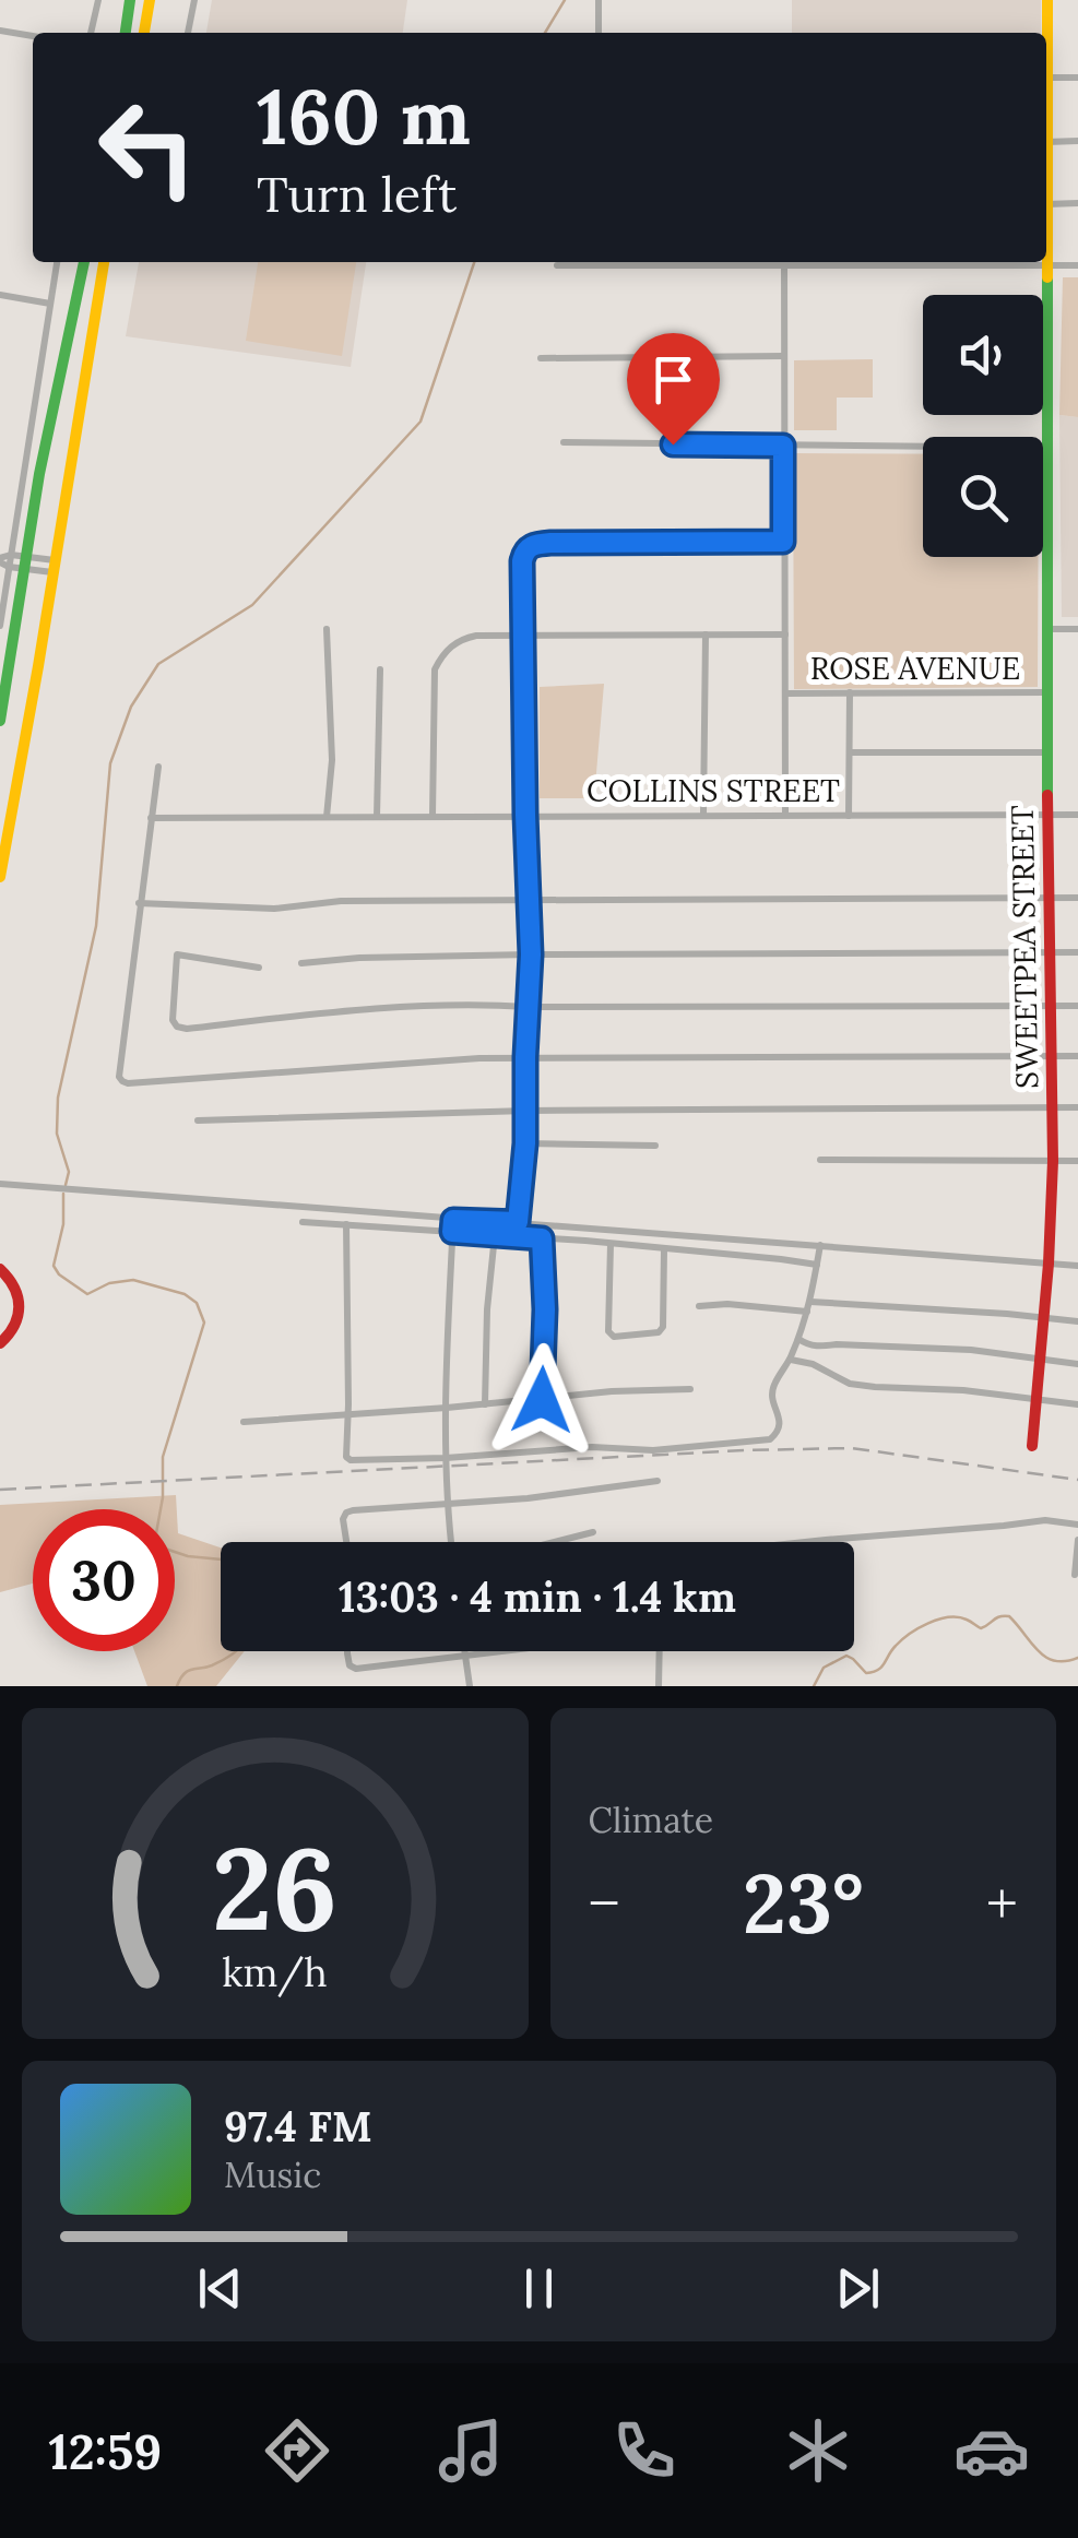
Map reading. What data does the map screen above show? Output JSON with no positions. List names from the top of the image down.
{
  "streets": {
    "street": ["ROSE AVENUE", "COLLINS STREET", "SWEETPEA STREET"]
  },
  "crossings": [
    ["ROSE AVENUE", "SWEETPEA STREET"],
    ["COLLINS STREET", "SWEETPEA STREET"]
  ],
  "page": {
    "turn": ["160 m", "Turn left"],
    "limit": "30",
    "trip": "13:03 · 4 min · 1.4 km",
    "tile": "Climate",
    "heat": ["−", "23°", "+"],
    "song": ["97.4 FM", "Music"],
    "tabs": "12:59",
    "gauge": ["26", "km/h"]
  }
}
